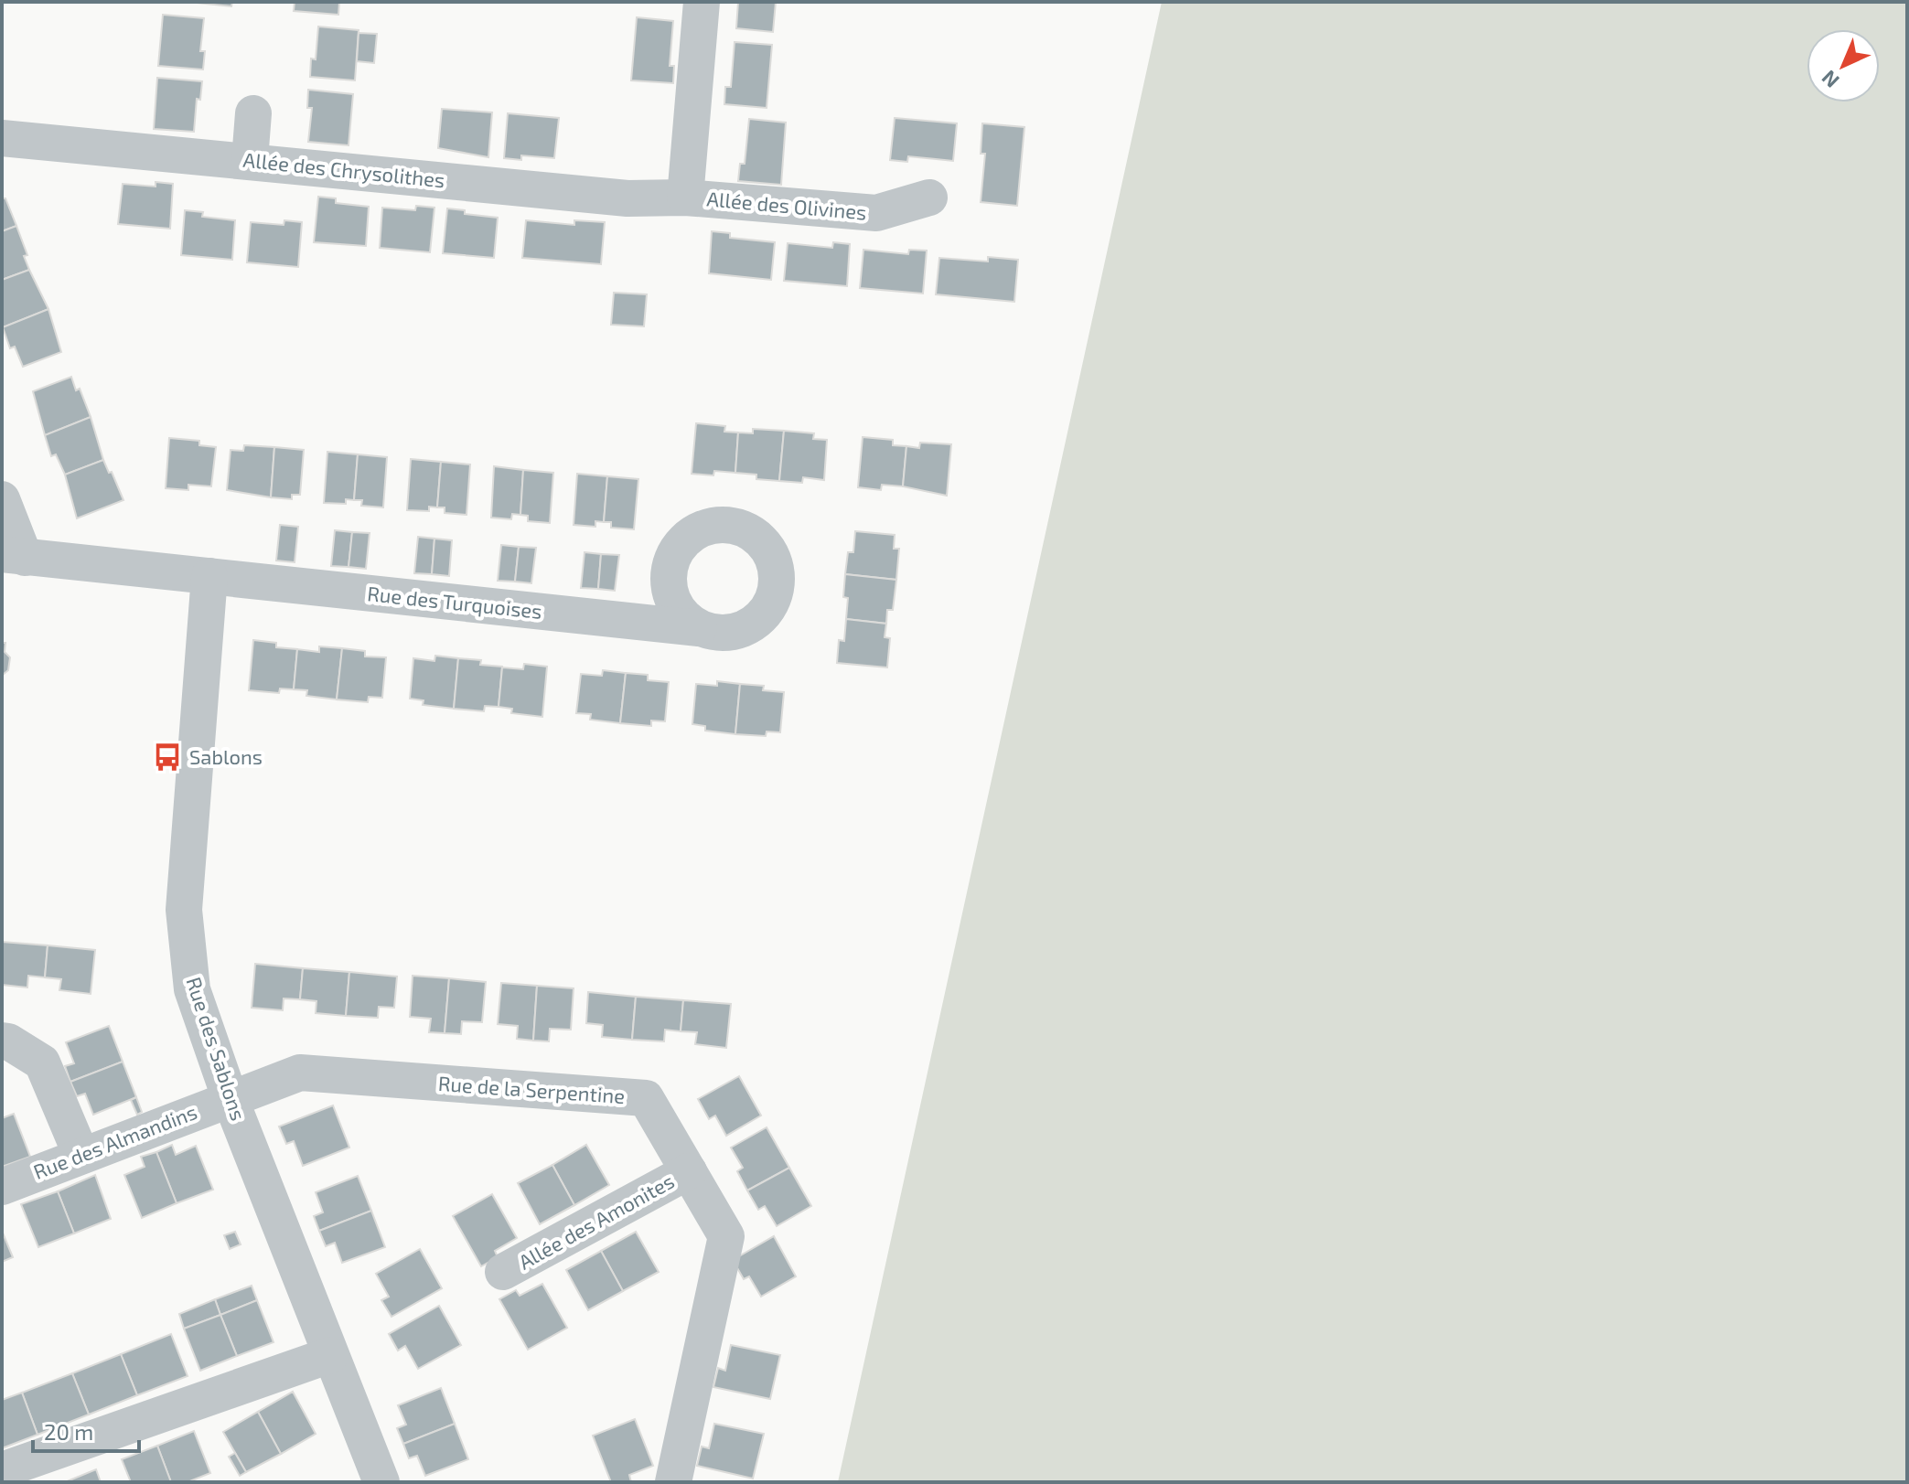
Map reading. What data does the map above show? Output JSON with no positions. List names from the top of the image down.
{
  "streets": {
    "street": [
      "Allée des Chrysolithes",
      "Allée des Olivines",
      "Rue des Turquoises",
      "Rue des Sablons",
      "Rue de la Serpentine",
      "Rue des Almandins",
      "Allée des Amonites"
    ]
  },
  "crossings": [
    ["Allée des Chrysolithes", "Allée des Olivines"],
    ["Rue des Turquoises", "Rue des Sablons"],
    ["Rue des Sablons", "Rue de la Serpentine"],
    ["Rue des Sablons", "Rue des Almandins"],
    ["Rue de la Serpentine", "Rue des Almandins"],
    ["Rue de la Serpentine", "Allée des Amonites"]
  ],
  "places": {
    "bus stop": ["Sablons"]
  },
  "scale_bar": "20 m",
  "north": "bottom left"
}
